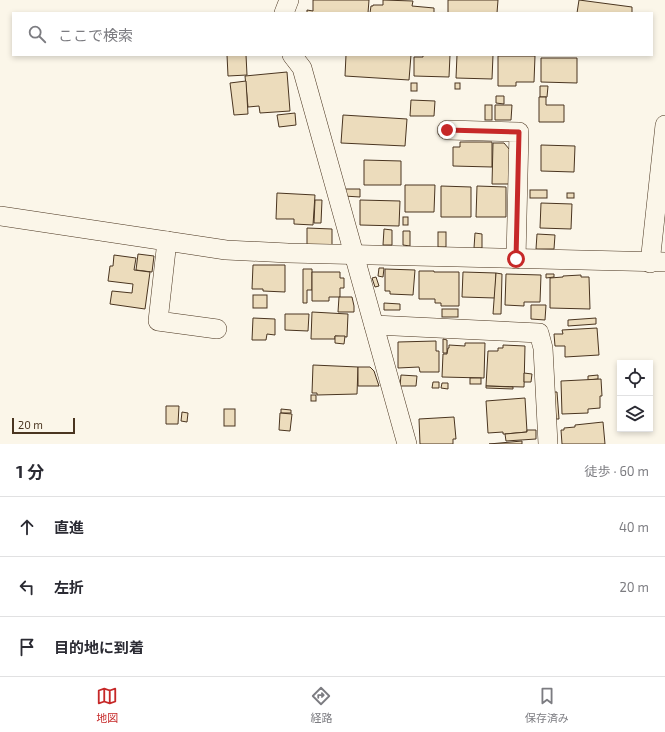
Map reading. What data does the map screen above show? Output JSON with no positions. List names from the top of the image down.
{
  "scale_bar": "20 m",
  "page": {
    "search": "ここで検索",
    "scale": "20 m",
    "heading": ["1 分", "徒歩 · 60 m"],
    "list": [
      ["直進", "40 m"],
      ["左折", "20 m"],
      "目的地に到着"
    ],
    "nav": ["地図", "経路", "保存済み"]
  }
}
